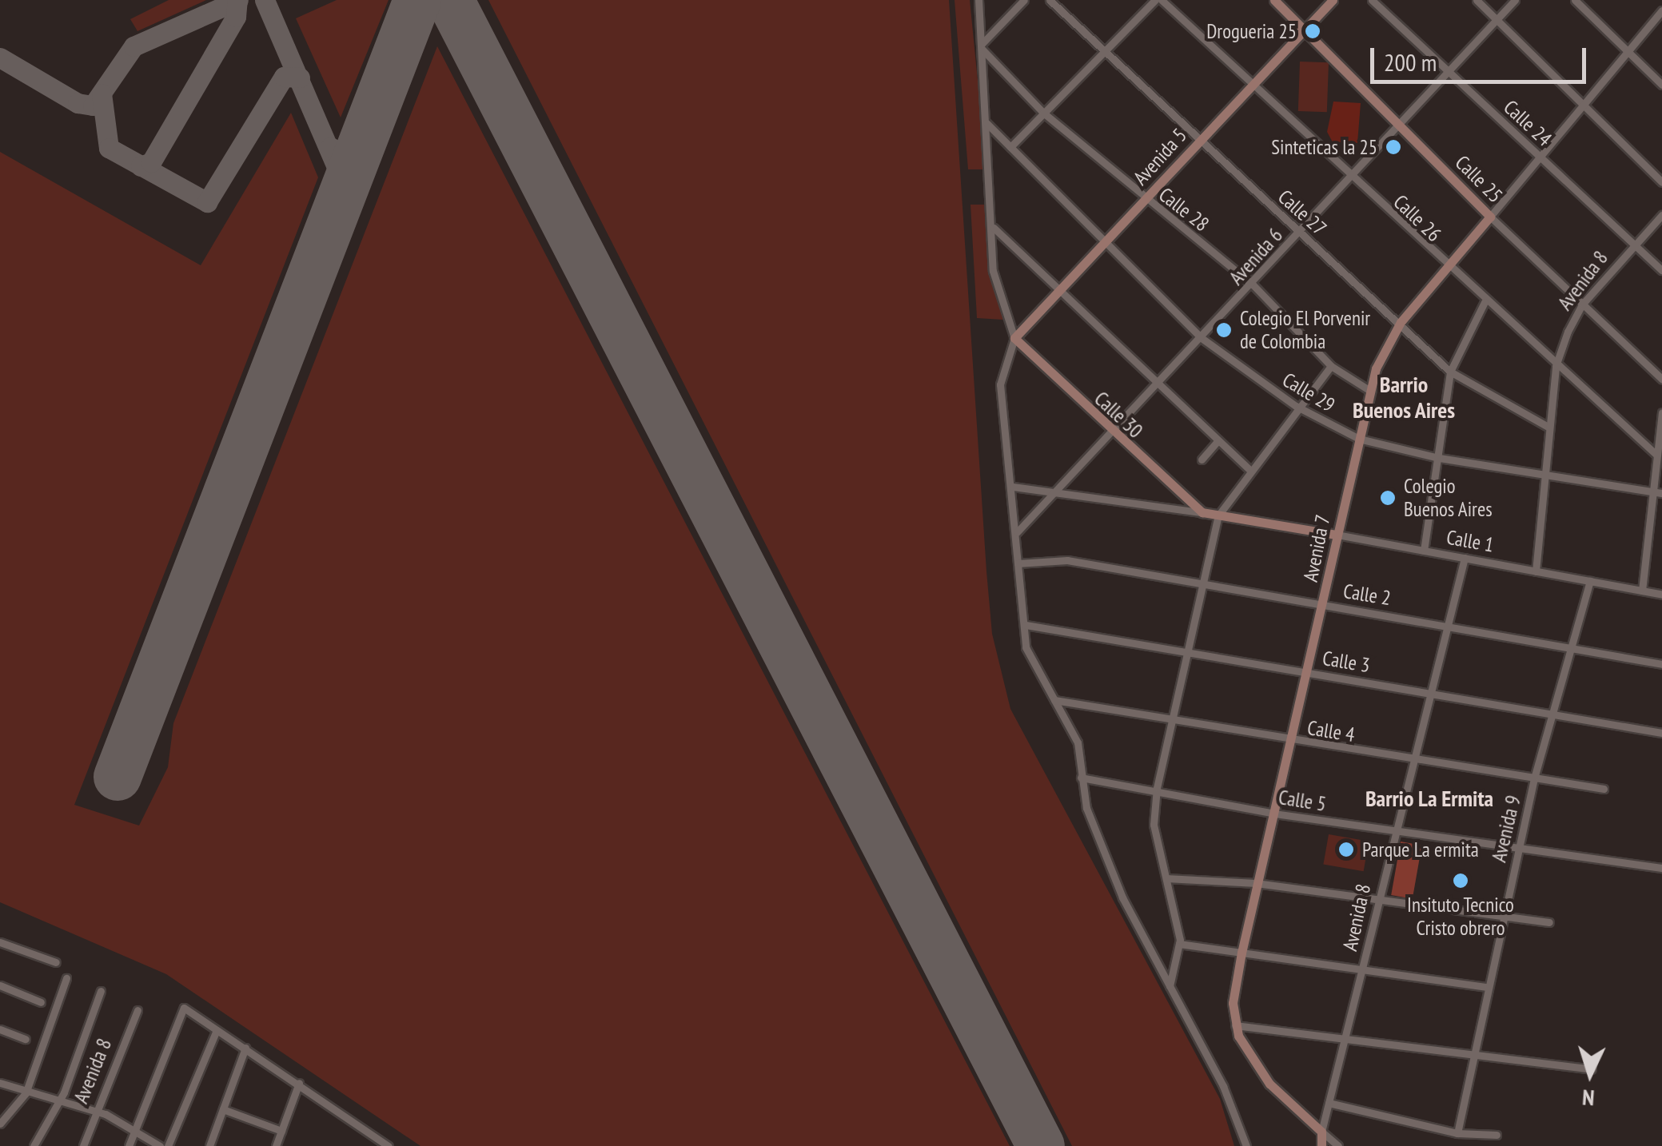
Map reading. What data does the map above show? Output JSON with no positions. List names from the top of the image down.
{
  "streets": {
    "street": [
      "Calle 24",
      "Avenida 5",
      "Calle 25",
      "Calle 28",
      "Calle 27",
      "Calle 26",
      "Avenida 6",
      "Avenida 8",
      "Calle 29",
      "Calle 30",
      "Calle 1",
      "Avenida 7",
      "Calle 2",
      "Calle 3",
      "Calle 4",
      "Calle 5",
      "Avenida 9"
    ]
  },
  "crossings": [
    ["Calle 24", "Avenida 6"],
    ["Calle 24", "Avenida 8"],
    ["Calle 24", "Avenida 7"],
    ["Avenida 5", "Calle 25"],
    ["Avenida 5", "Calle 28"],
    ["Avenida 5", "Calle 27"],
    ["Avenida 5", "Calle 26"],
    ["Avenida 5", "Calle 29"],
    ["Avenida 5", "Calle 30"],
    ["Calle 25", "Avenida 6"],
    ["Calle 25", "Avenida 8"],
    ["Calle 25", "Avenida 7"],
    ["Calle 28", "Avenida 6"],
    ["Calle 28", "Avenida 7"],
    ["Calle 27", "Avenida 6"],
    ["Calle 27", "Avenida 8"],
    ["Calle 27", "Avenida 7"],
    ["Calle 26", "Avenida 6"],
    ["Calle 26", "Avenida 8"],
    ["Calle 26", "Avenida 7"],
    ["Avenida 6", "Calle 29"],
    ["Avenida 6", "Calle 30"],
    ["Avenida 6", "Calle 1"],
    ["Avenida 8", "Calle 29"],
    ["Avenida 8", "Calle 1"],
    ["Avenida 8", "Avenida 7"],
    ["Avenida 8", "Calle 2"],
    ["Avenida 8", "Calle 3"],
    ["Avenida 8", "Calle 4"],
    ["Avenida 8", "Calle 5"],
    ["Calle 29", "Avenida 7"],
    ["Calle 30", "Calle 1"],
    ["Calle 1", "Avenida 7"],
    ["Calle 1", "Avenida 9"],
    ["Avenida 7", "Calle 2"],
    ["Avenida 7", "Calle 3"],
    ["Avenida 7", "Calle 4"],
    ["Avenida 7", "Calle 5"],
    ["Calle 2", "Avenida 9"],
    ["Calle 3", "Avenida 9"],
    ["Calle 4", "Avenida 9"],
    ["Calle 5", "Avenida 9"]
  ],
  "districts": ["Barrio Buenos Aires", "Barrio La Ermita"],
  "places": [
    "Drogueria 25",
    "Sinteticas la 25",
    "Colegio El Porvenir de Colombia",
    "Colegio Buenos Aires",
    "Parque La ermita",
    "Insituto Tecnico Cristo obrero"
  ],
  "scale_bar": "200 m",
  "north": "bottom"
}
